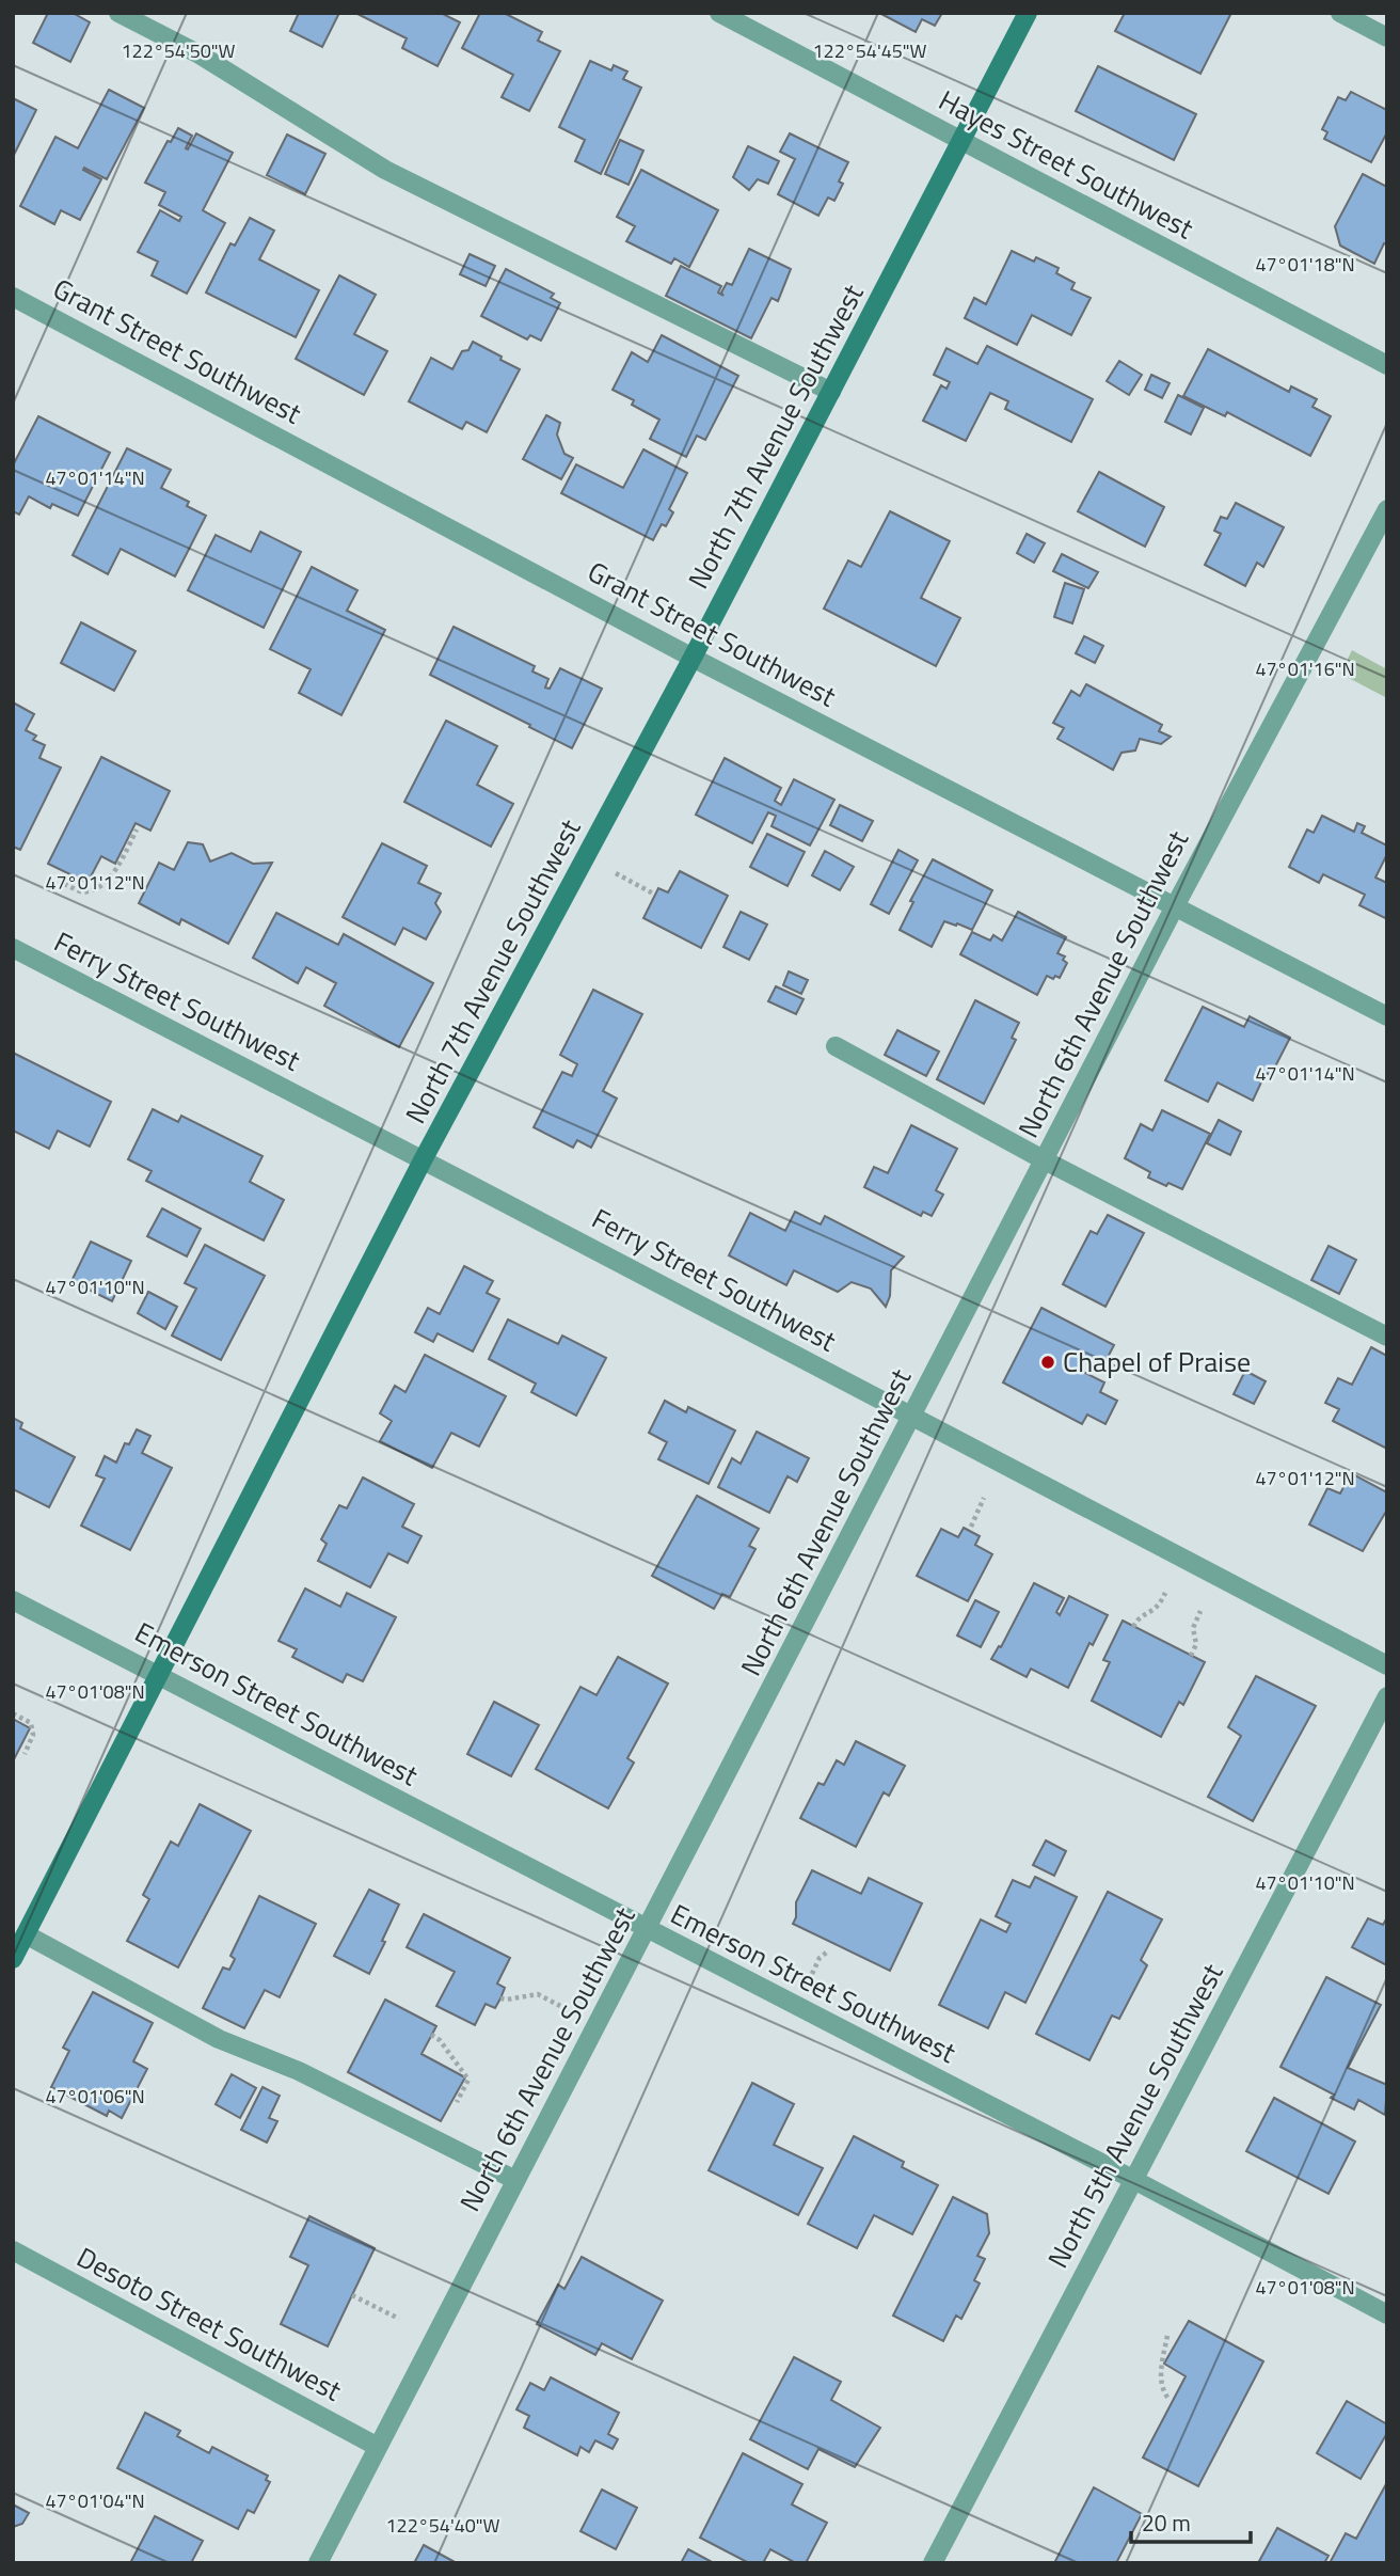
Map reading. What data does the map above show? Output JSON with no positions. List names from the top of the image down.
{
  "streets": {
    "street": [
      "Hayes Street Southwest",
      "Grant Street Southwest",
      "North 7th Avenue Southwest",
      "North 6th Avenue Southwest",
      "Ferry Street Southwest",
      "Emerson Street Southwest",
      "North 5th Avenue Southwest",
      "Desoto Street Southwest"
    ]
  },
  "crossings": [
    ["Hayes Street Southwest", "North 7th Avenue Southwest"],
    ["Grant Street Southwest", "North 7th Avenue Southwest"],
    ["Grant Street Southwest", "North 6th Avenue Southwest"],
    ["North 7th Avenue Southwest", "Ferry Street Southwest"],
    ["North 7th Avenue Southwest", "Emerson Street Southwest"],
    ["North 6th Avenue Southwest", "Ferry Street Southwest"],
    ["North 6th Avenue Southwest", "Emerson Street Southwest"],
    ["North 6th Avenue Southwest", "Desoto Street Southwest"],
    ["Emerson Street Southwest", "North 5th Avenue Southwest"]
  ],
  "places": ["Chapel of Praise"],
  "scale_bar": "20 m",
  "coordinates": [
    "122°54'50\"W",
    "122°54'45\"W",
    "47°01'18\"N",
    "47°01'14\"N",
    "47°01'16\"N",
    "47°01'12\"N",
    "47°01'10\"N",
    "47°01'08\"N",
    "47°01'06\"N",
    "47°01'04\"N",
    "122°54'40\"W"
  ]
}
